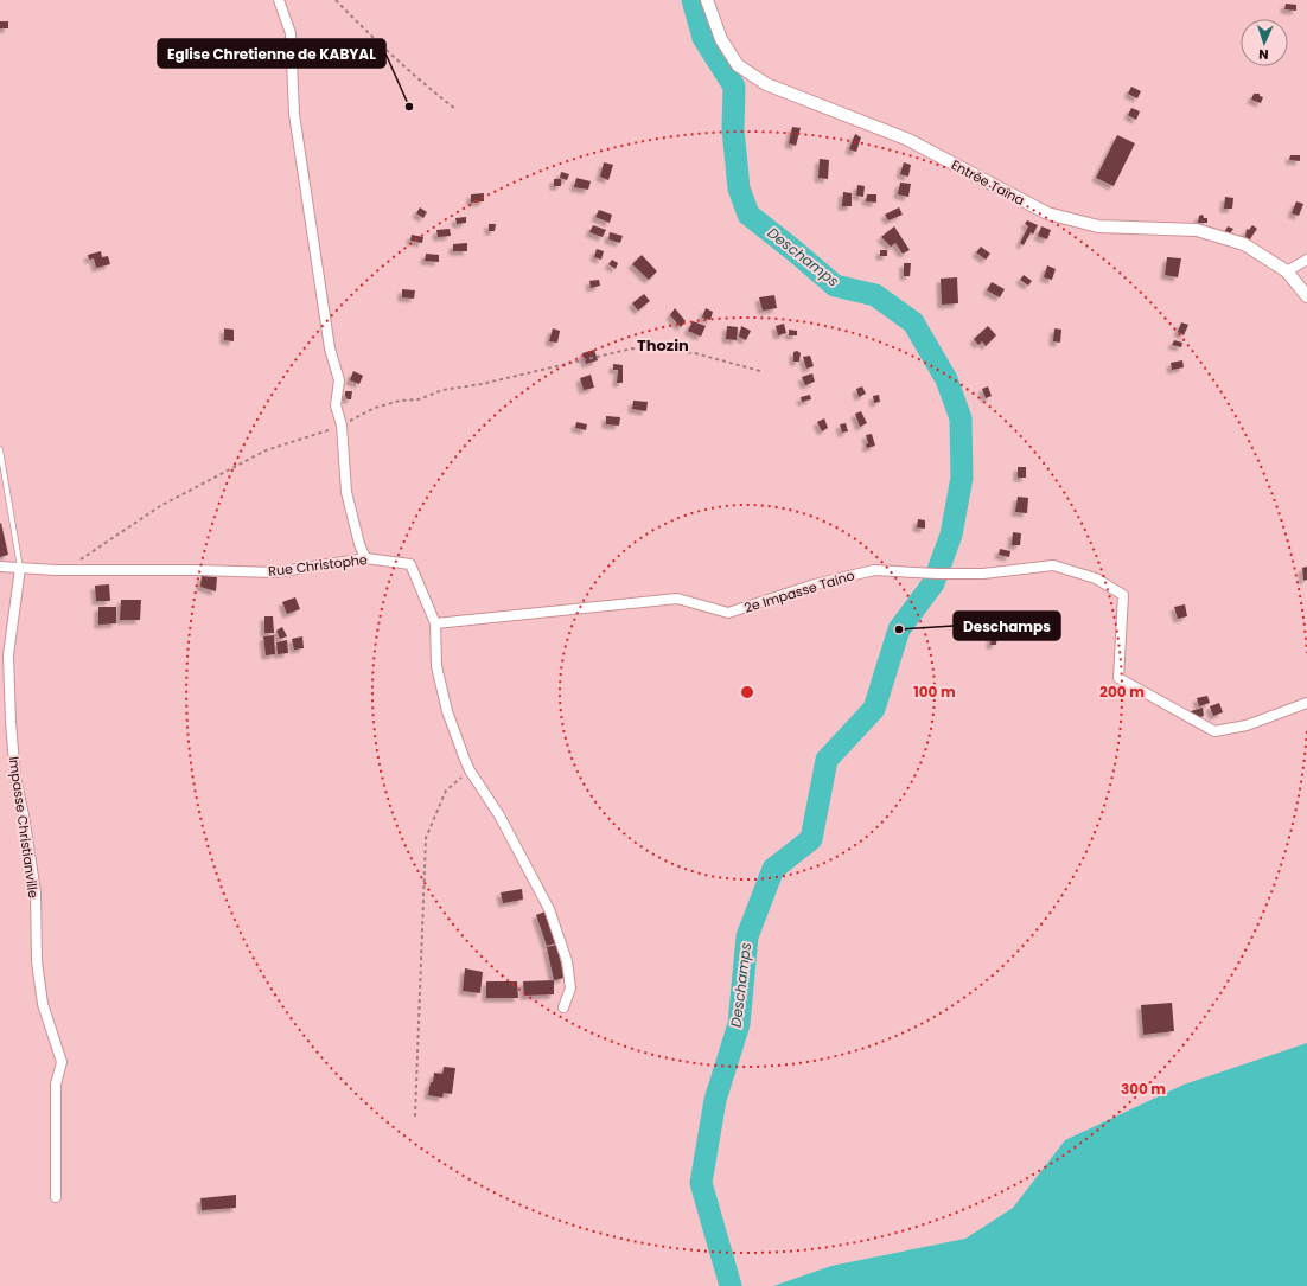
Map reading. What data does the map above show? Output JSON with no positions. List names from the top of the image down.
{
  "streets": {
    "street": [
      "Entrée Taïna",
      "Rue Christophe",
      "2e Impasse Taino",
      "Impasse Christianville"
    ]
  },
  "crossings": [
    ["Rue Christophe", "2e Impasse Taino"],
    ["Rue Christophe", "Impasse Christianville"]
  ],
  "districts": ["Thozin"],
  "water": ["Deschamps"],
  "places": ["Eglise Chretienne de KABYAL", "Deschamps"],
  "north": "bottom",
  "rings": ["100 m", "200 m", "300 m"]
}
